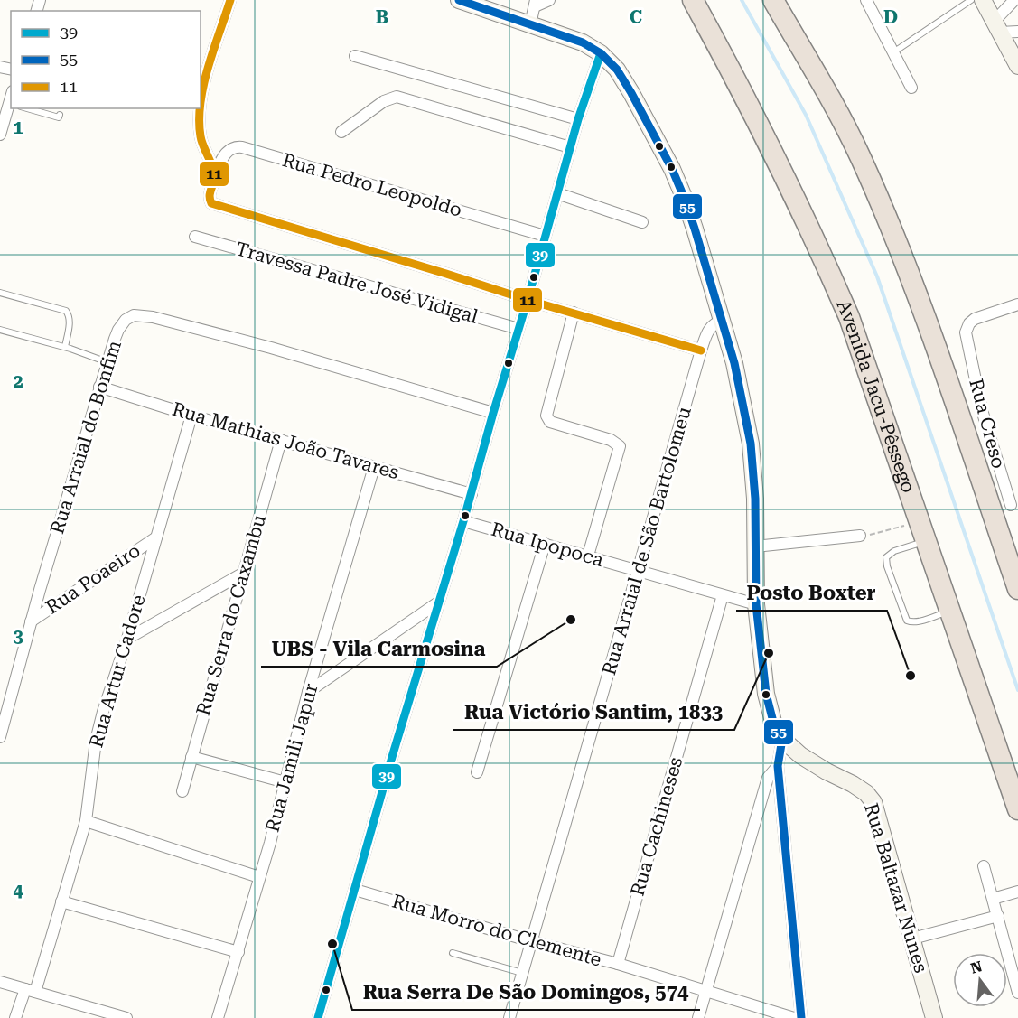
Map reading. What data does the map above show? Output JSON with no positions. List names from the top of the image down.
{
  "streets": {
    "highway": ["Avenida Jacu-Pêssego"],
    "street": [
      "Rua Pedro Leopoldo",
      "Travessa Padre José Vidigal",
      "Rua Creso",
      "Rua Arraial do Bonfim",
      "Rua Mathias João Tavares",
      "Rua Arraial de São Bartolomeu",
      "Rua Ipopoca",
      "Rua Poaeiro",
      "Rua Serra do Caxambu",
      "Rua Artur Cadore",
      "Rua Jamili Japur",
      "Rua Cachineses",
      "Rua Baltazar Nunes",
      "Rua Morro do Clemente"
    ]
  },
  "crossings": [
    ["Rua Arraial do Bonfim", "Rua Mathias João Tavares"],
    ["Rua Arraial do Bonfim", "Rua Poaeiro"],
    ["Rua Mathias João Tavares", "Rua Serra do Caxambu"],
    ["Rua Mathias João Tavares", "Rua Artur Cadore"],
    ["Rua Mathias João Tavares", "Rua Jamili Japur"],
    ["Rua Arraial de São Bartolomeu", "Rua Ipopoca"],
    ["Rua Arraial de São Bartolomeu", "Rua Morro do Clemente"],
    ["Rua Ipopoca", "Rua Cachineses"],
    ["Rua Poaeiro", "Rua Artur Cadore"],
    ["Rua Cachineses", "Rua Morro do Clemente"]
  ],
  "places": [
    "UBS - Vila Carmosina",
    "Rua Victório Santim, 1833",
    "Posto Boxter",
    "Rua Serra De São Domingos, 574"
  ],
  "lines": ["transit line 55", "transit line 11", "transit line 39"],
  "legend": ["39", "55", "11"],
  "north": "top",
  "grid": {
    "columns": ["B", "C", "D"],
    "rows": [
      "1",
      "2",
      "3",
      "4"
    ]
  }
}
